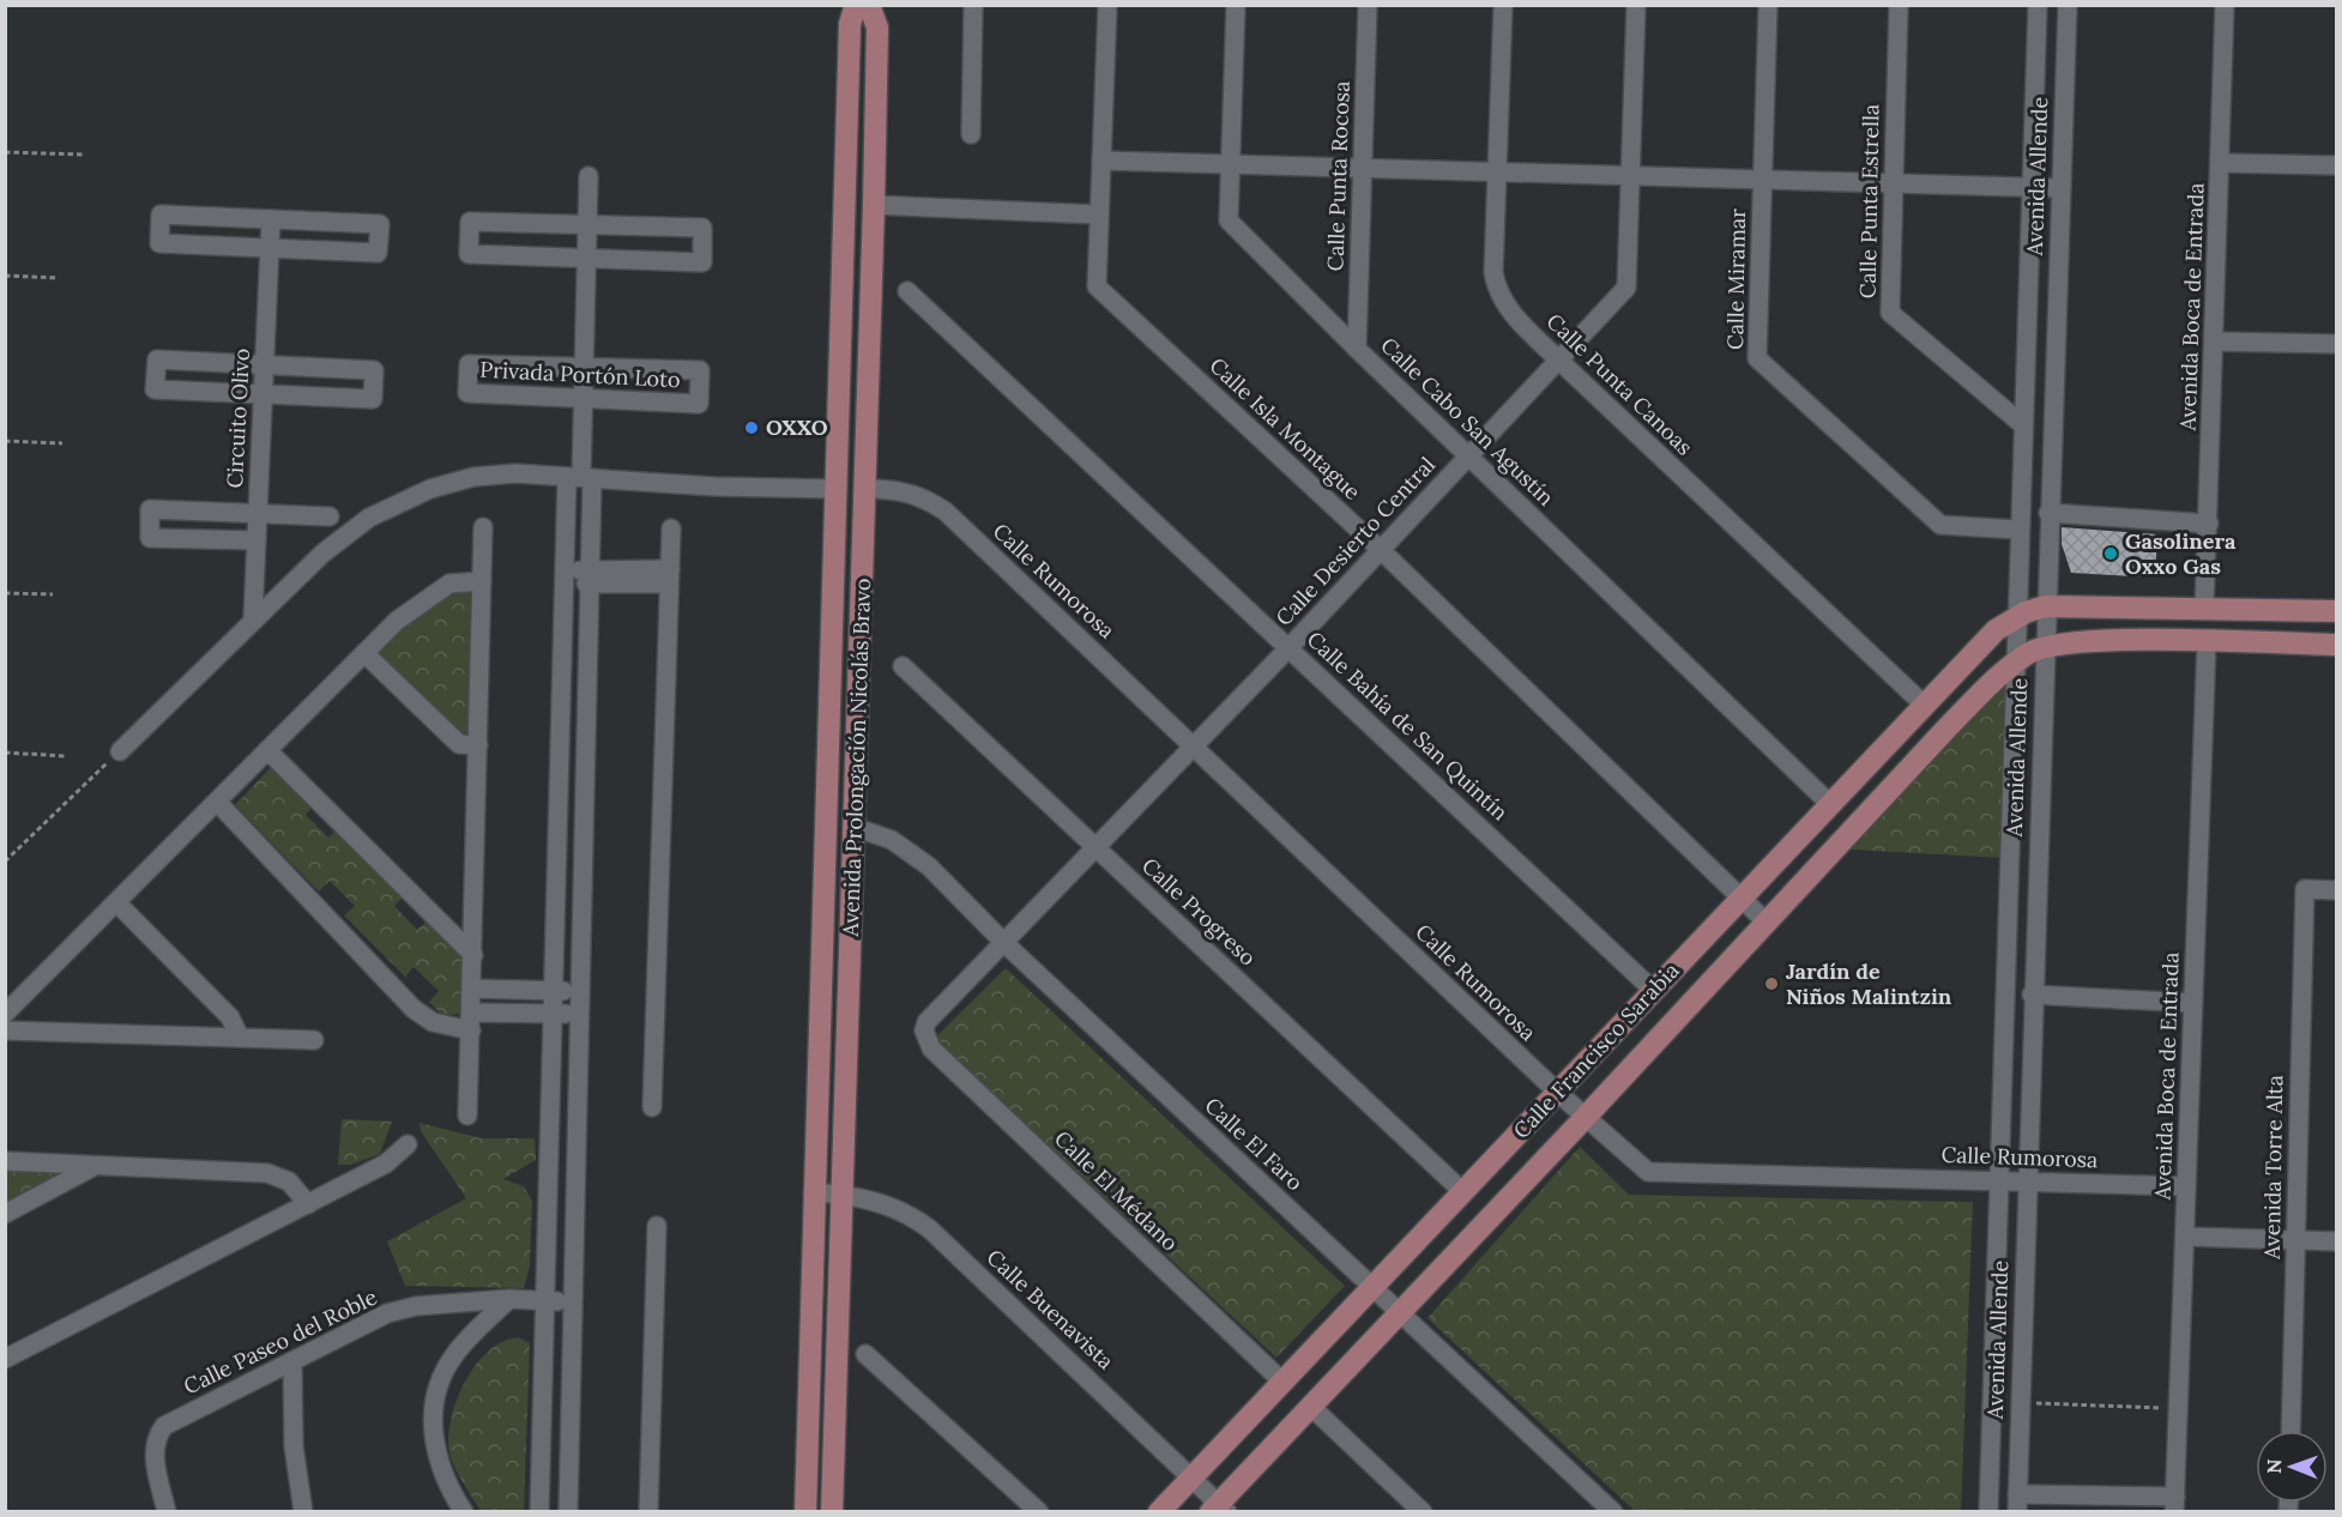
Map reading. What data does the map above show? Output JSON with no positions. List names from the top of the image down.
{
  "streets": {
    "main road": ["Avenida Prolongación Nicolás Bravo", "Calle Francisco Sarabia"],
    "street": [
      "Calle Punta Rocosa",
      "Avenida Allende",
      "Calle Punta Estrella",
      "Calle Miramar",
      "Avenida Boca de Entrada",
      "Privada Portón Loto",
      "Calle Punta Canoas",
      "Circuito Olivo",
      "Calle Cabo San Agustín",
      "Calle Isla Montague",
      "Calle Desierto Central",
      "Calle Rumorosa",
      "Calle Bahía de San Quintín",
      "Calle Progreso",
      "Calle El Faro",
      "Avenida Torre Alta",
      "Calle El Médano",
      "Calle Buenavista",
      "Calle Paseo del Roble"
    ]
  },
  "crossings": [
    ["Calle Punta Rocosa", "Calle Cabo San Agustín"],
    ["Avenida Allende", "Calle Punta Estrella"],
    ["Avenida Allende", "Calle Miramar"],
    ["Avenida Allende", "Calle Rumorosa"],
    ["Avenida Allende", "Calle Francisco Sarabia"],
    ["Avenida Boca de Entrada", "Calle Rumorosa"],
    ["Calle Punta Canoas", "Calle Desierto Central"],
    ["Calle Punta Canoas", "Calle Francisco Sarabia"],
    ["Calle Cabo San Agustín", "Calle Desierto Central"],
    ["Calle Cabo San Agustín", "Calle Francisco Sarabia"],
    ["Calle Isla Montague", "Calle Desierto Central"],
    ["Calle Isla Montague", "Calle Francisco Sarabia"],
    ["Calle Desierto Central", "Calle Rumorosa"],
    ["Calle Desierto Central", "Calle Bahía de San Quintín"],
    ["Calle Desierto Central", "Calle Progreso"],
    ["Calle Desierto Central", "Calle El Faro"],
    ["Calle Desierto Central", "Calle El Médano"],
    ["Calle Rumorosa", "Avenida Prolongación Nicolás Bravo"],
    ["Calle Rumorosa", "Calle Francisco Sarabia"],
    ["Calle Bahía de San Quintín", "Calle Francisco Sarabia"],
    ["Avenida Prolongación Nicolás Bravo", "Calle El Faro"],
    ["Avenida Prolongación Nicolás Bravo", "Calle Buenavista"],
    ["Calle Progreso", "Calle Francisco Sarabia"],
    ["Calle Francisco Sarabia", "Calle El Faro"],
    ["Calle Francisco Sarabia", "Calle El Médano"],
    ["Calle Francisco Sarabia", "Calle Buenavista"]
  ],
  "places": ["OXXO", "Gasolinera Oxxo Gas", "Jardín de Niños Malintzin"],
  "north": "left"
}
